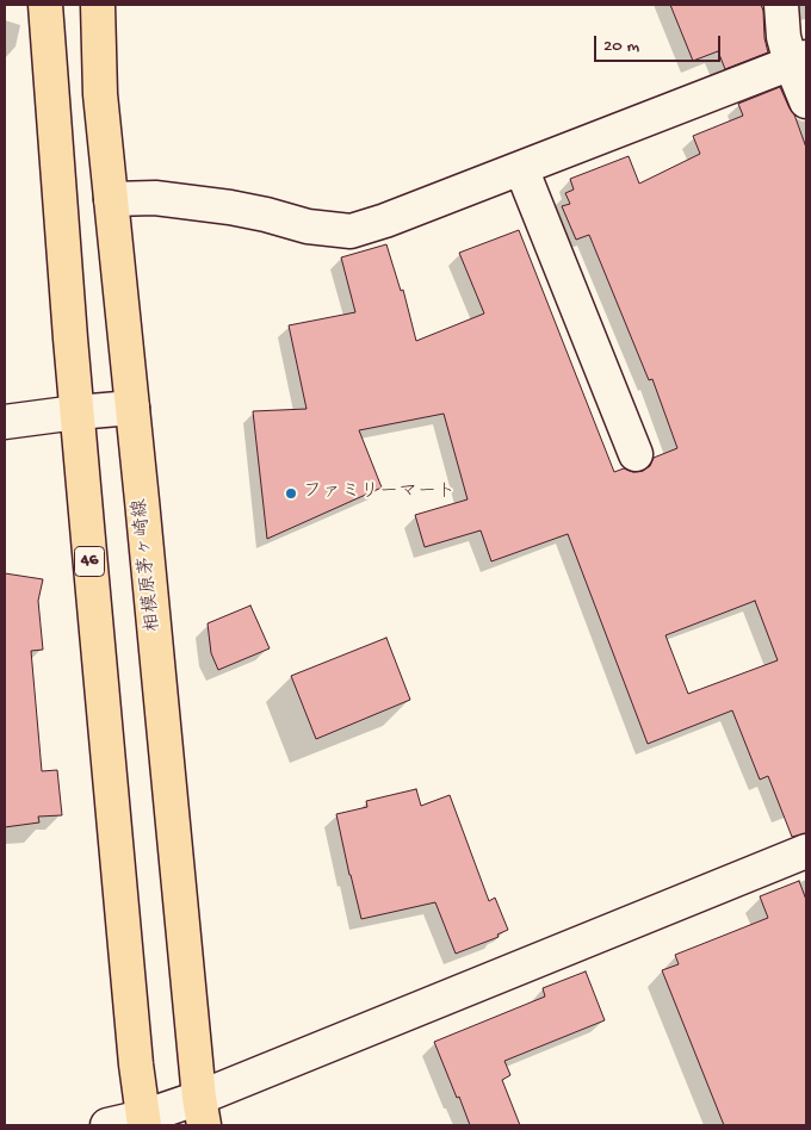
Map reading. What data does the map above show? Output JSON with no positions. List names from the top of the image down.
{
  "streets": {
    "main road": ["46", "相模原茅ヶ崎線"]
  },
  "places": ["ファミリーマート"],
  "scale_bar": "20 m"
}
